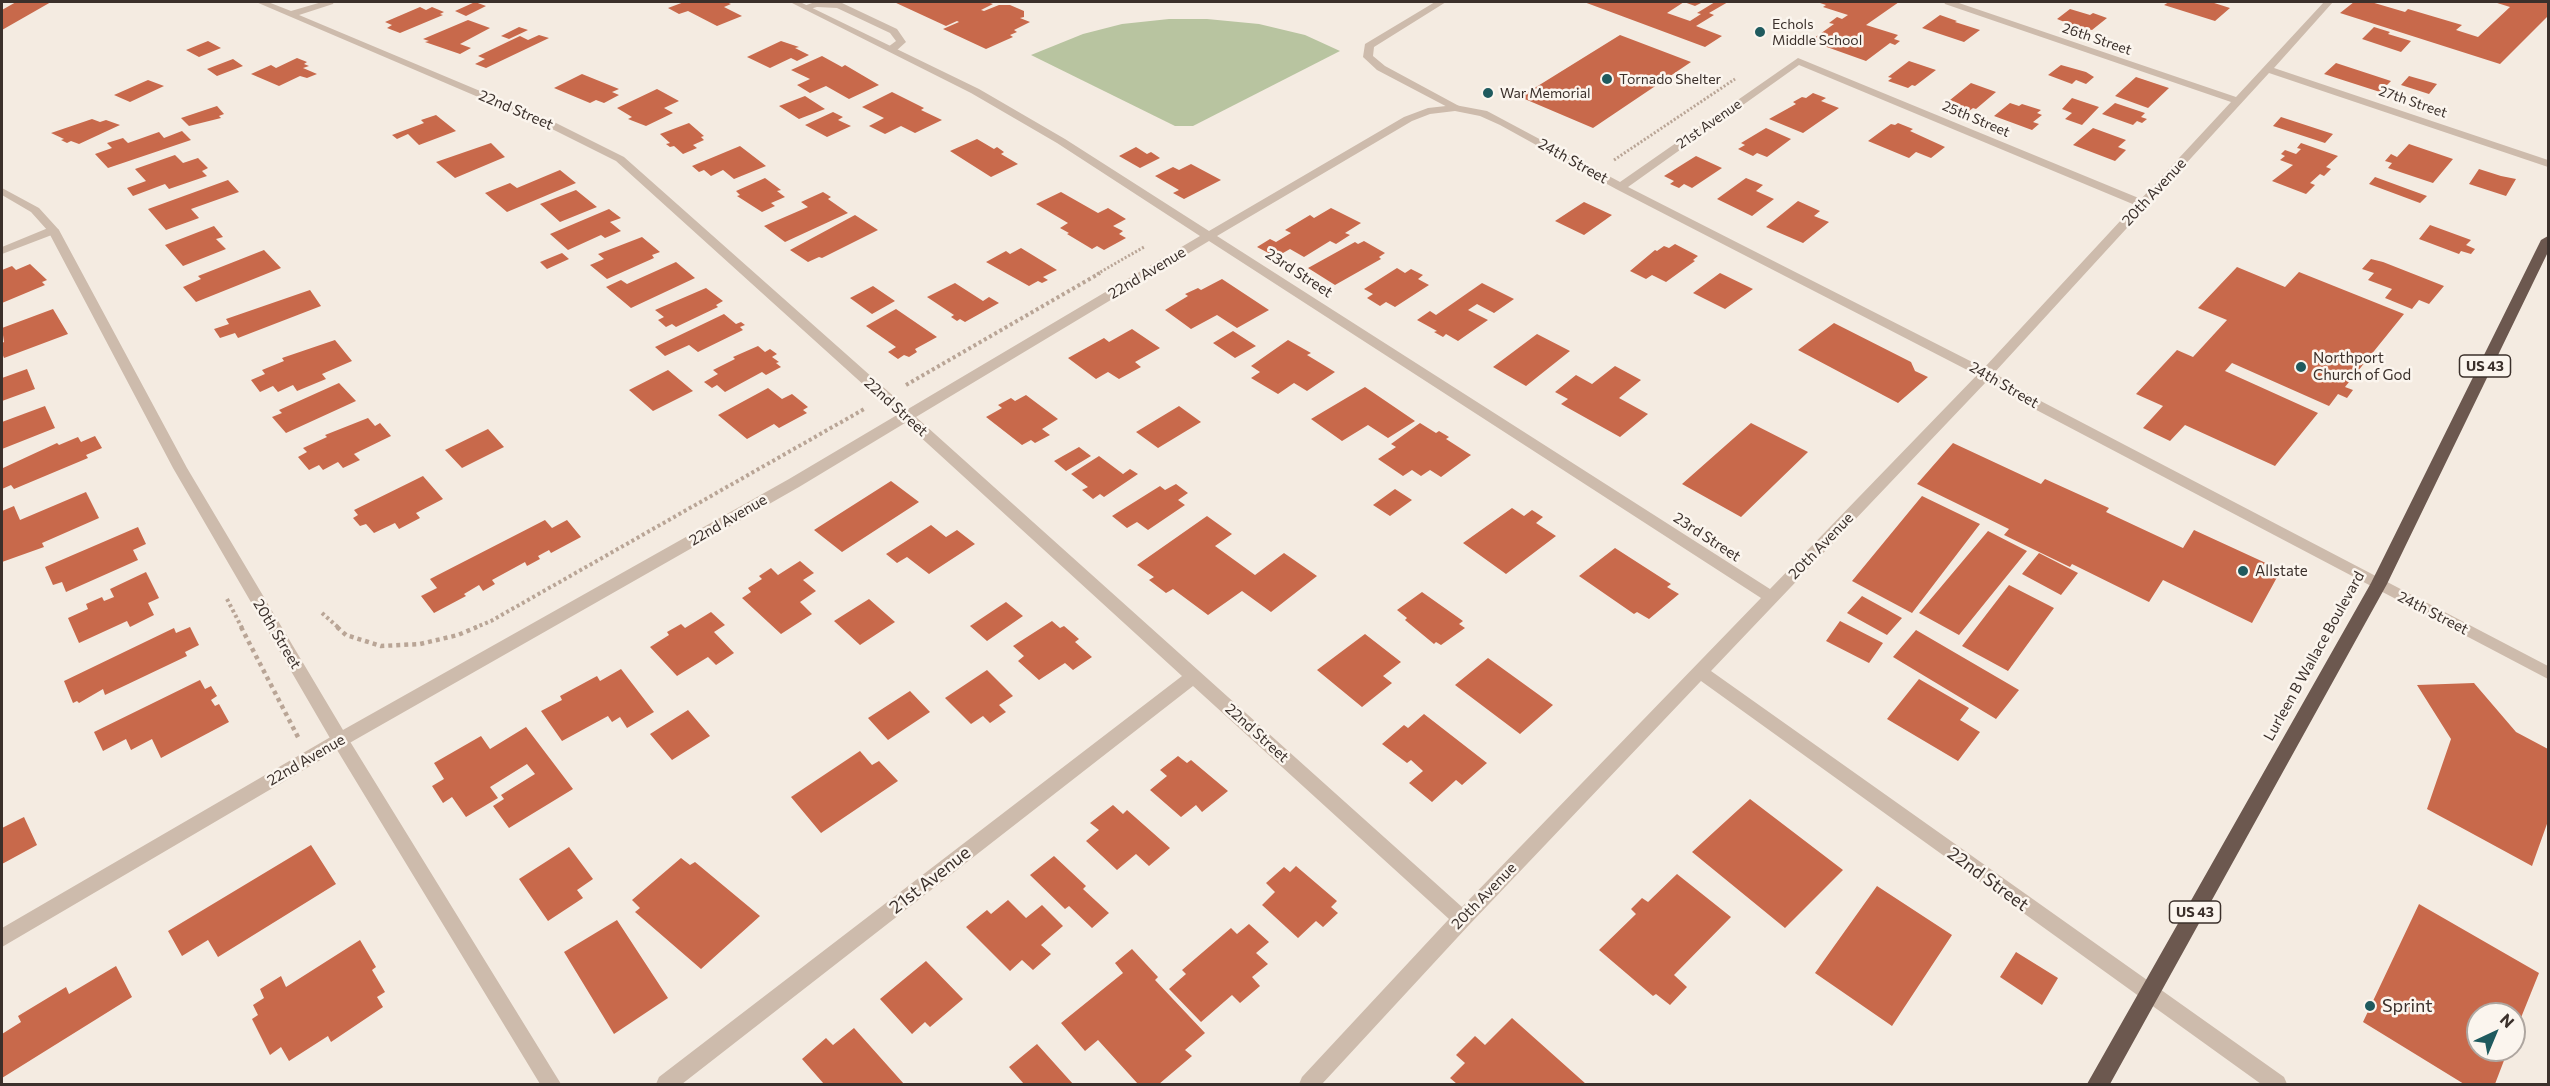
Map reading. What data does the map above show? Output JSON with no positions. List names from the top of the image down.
{
  "streets": {
    "highway": ["US 43", "Lurleen B Wallace Boulevard"],
    "street": [
      "26th Street",
      "27th Street",
      "22nd Street",
      "25th Street",
      "21st Avenue",
      "24th Street",
      "20th Avenue",
      "22nd Avenue",
      "23rd Street",
      "20th Street"
    ]
  },
  "crossings": [
    ["26th Street", "20th Avenue"],
    ["27th Street", "20th Avenue"],
    ["22nd Street", "21st Avenue"],
    ["22nd Street", "20th Avenue"],
    ["22nd Street", "22nd Avenue"],
    ["22nd Street", "Lurleen B Wallace Boulevard"],
    ["25th Street", "21st Avenue"],
    ["25th Street", "20th Avenue"],
    ["21st Avenue", "24th Street"],
    ["24th Street", "20th Avenue"],
    ["24th Street", "22nd Avenue"],
    ["24th Street", "Lurleen B Wallace Boulevard"],
    ["20th Avenue", "23rd Street"],
    ["22nd Avenue", "23rd Street"],
    ["22nd Avenue", "20th Street"]
  ],
  "places": [
    "Echols Middle School",
    "Tornado Shelter",
    "War Memorial",
    "Northport Church of God",
    "Allstate",
    "Sprint"
  ],
  "north": "top right"
}
